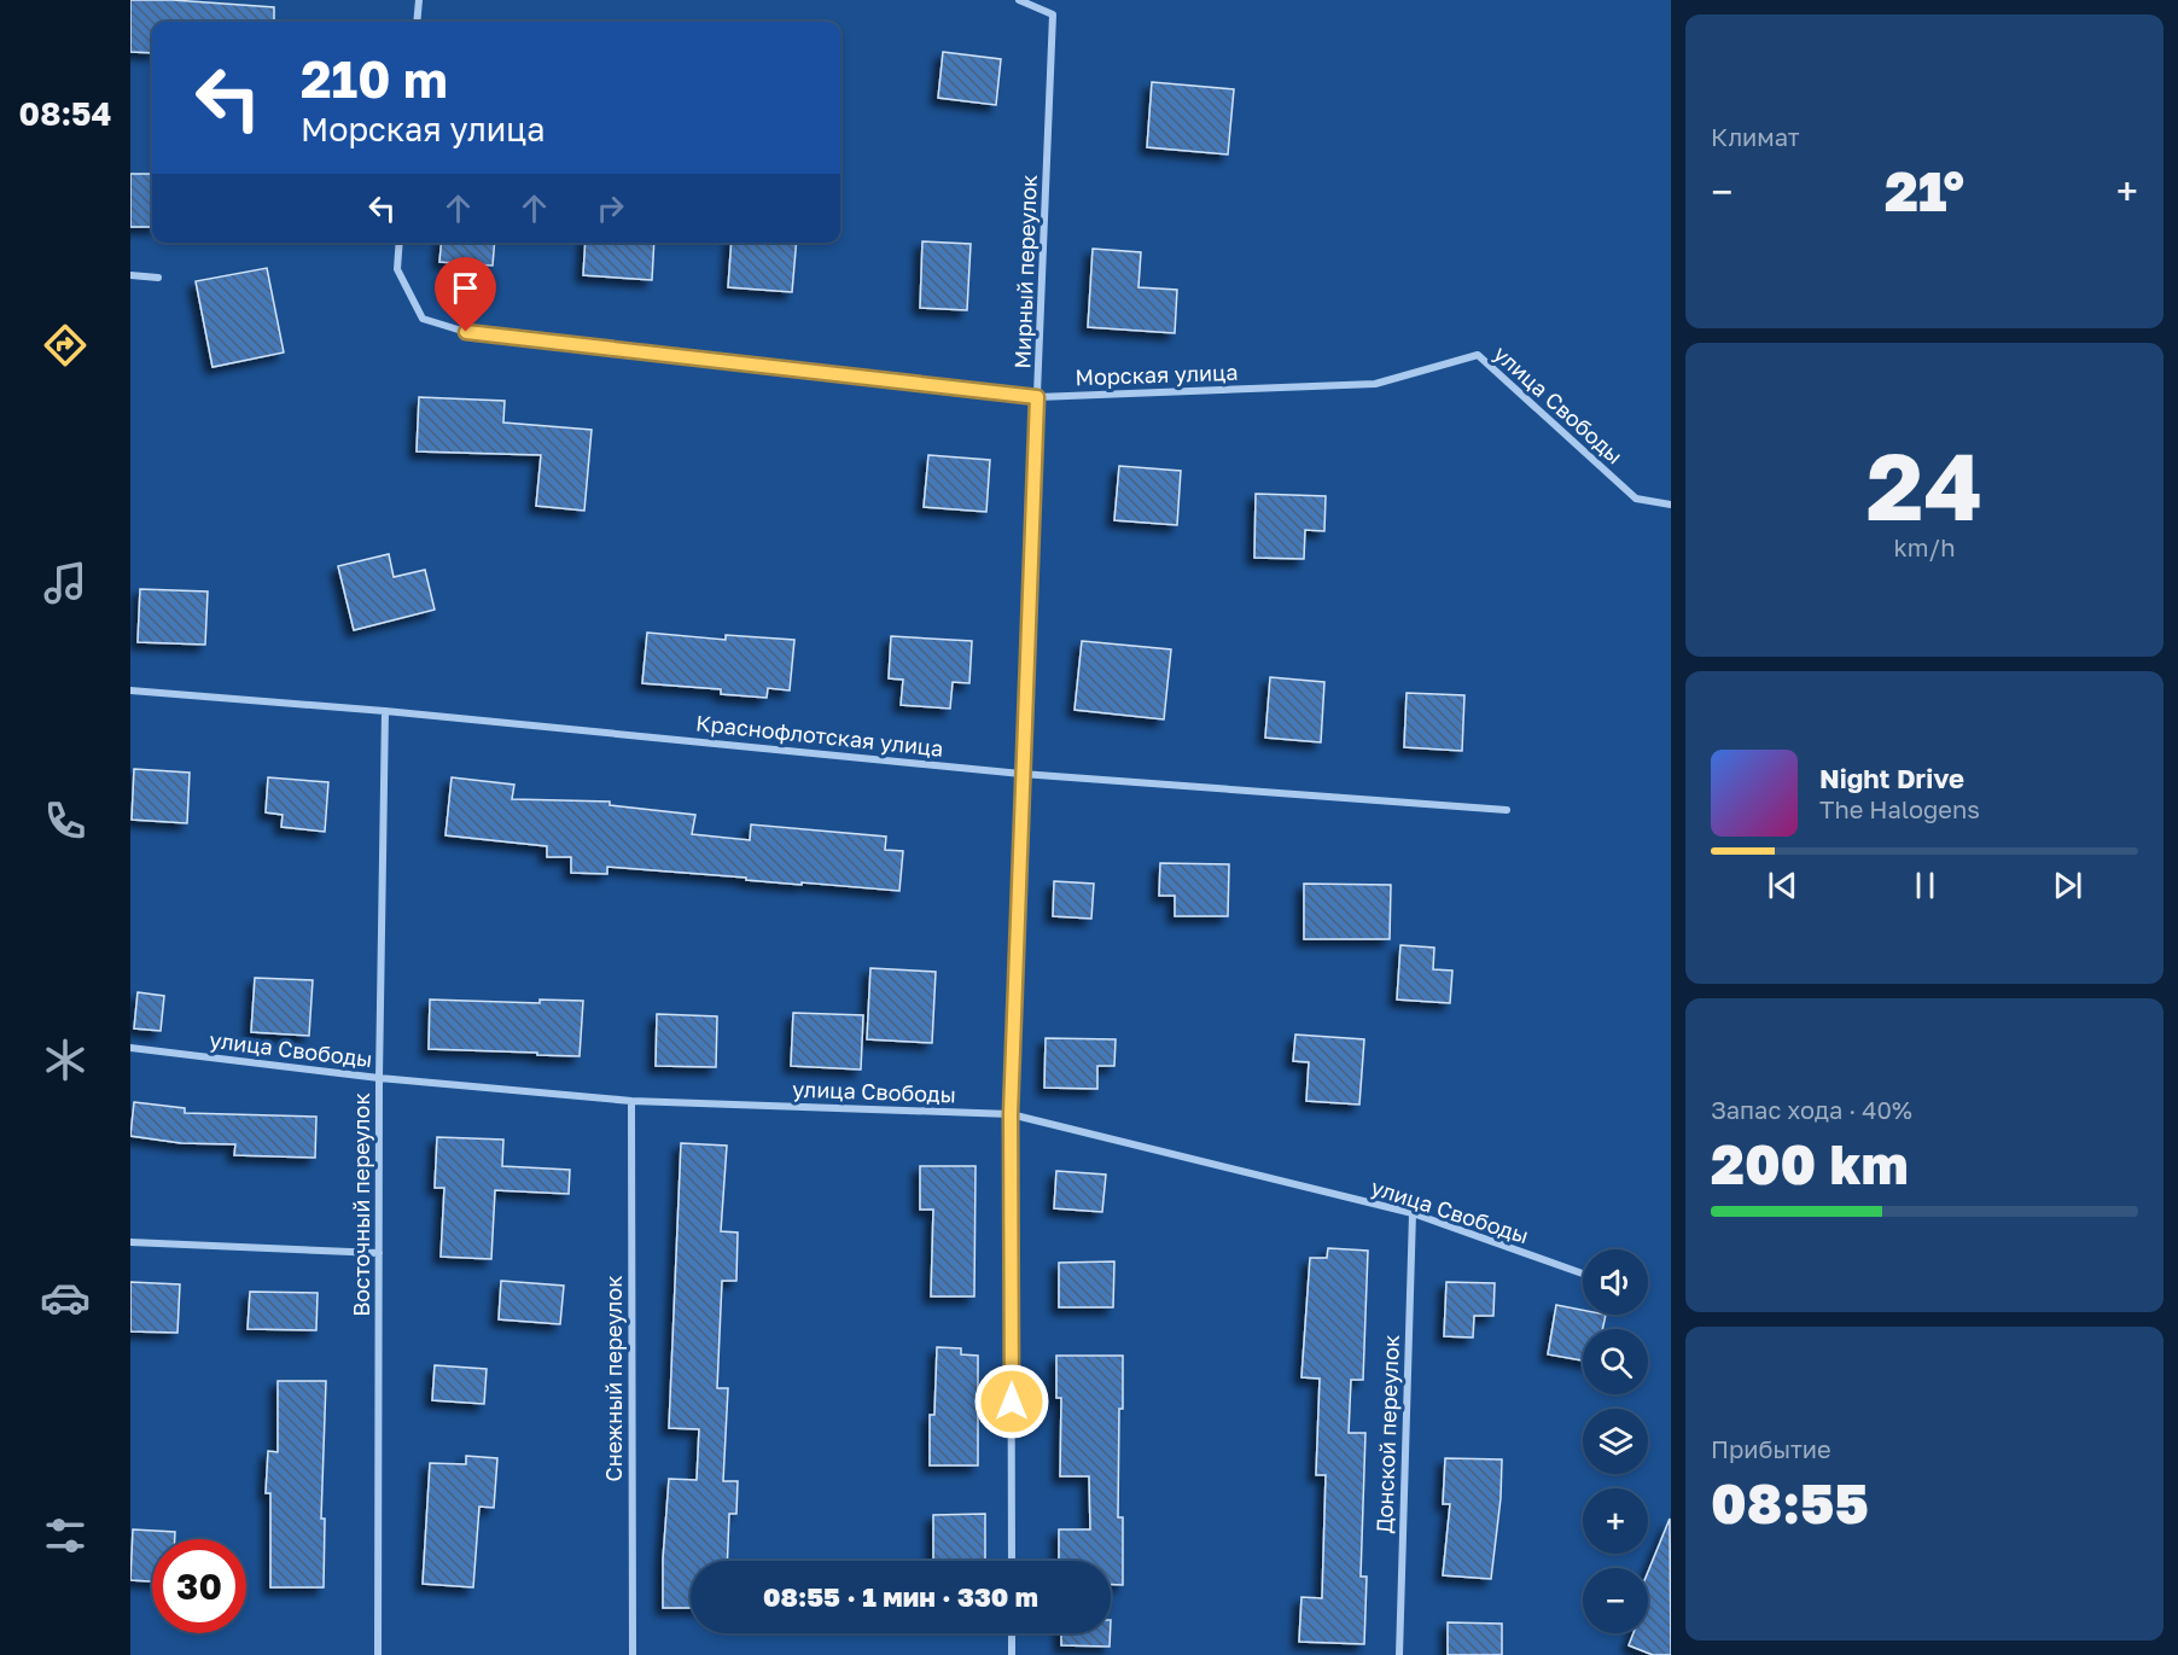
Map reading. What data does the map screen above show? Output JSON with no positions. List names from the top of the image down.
{
  "streets": {
    "street": [
      "Мирный переулок",
      "Морская улица",
      "улица Свободы",
      "Краснофлотская улица",
      "Восточный переулок",
      "Снежный переулок",
      "Донской переулок"
    ]
  },
  "crossings": [
    ["Мирный переулок", "Морская улица"],
    ["Мирный переулок", "улица Свободы"],
    ["Мирный переулок", "Краснофлотская улица"],
    ["Морская улица", "улица Свободы"],
    ["улица Свободы", "Восточный переулок"],
    ["улица Свободы", "Снежный переулок"],
    ["улица Свободы", "Донской переулок"],
    ["Краснофлотская улица", "Восточный переулок"]
  ],
  "page": {
    "tabs": "08:54",
    "tile": [
      "Климат",
      ["24", "km/h"],
      ["Запас хода · 40%", "200 km"],
      ["Прибытие", "08:55"]
    ],
    "turn": ["210 m", "Морская улица"],
    "heat": ["−", "21°", "+"],
    "song": ["Night Drive", "The Halogens"],
    "map_buttons": ["+", "−"],
    "limit": "30",
    "trip": "08:55 · 1 мин · 330 m"
  }
}
